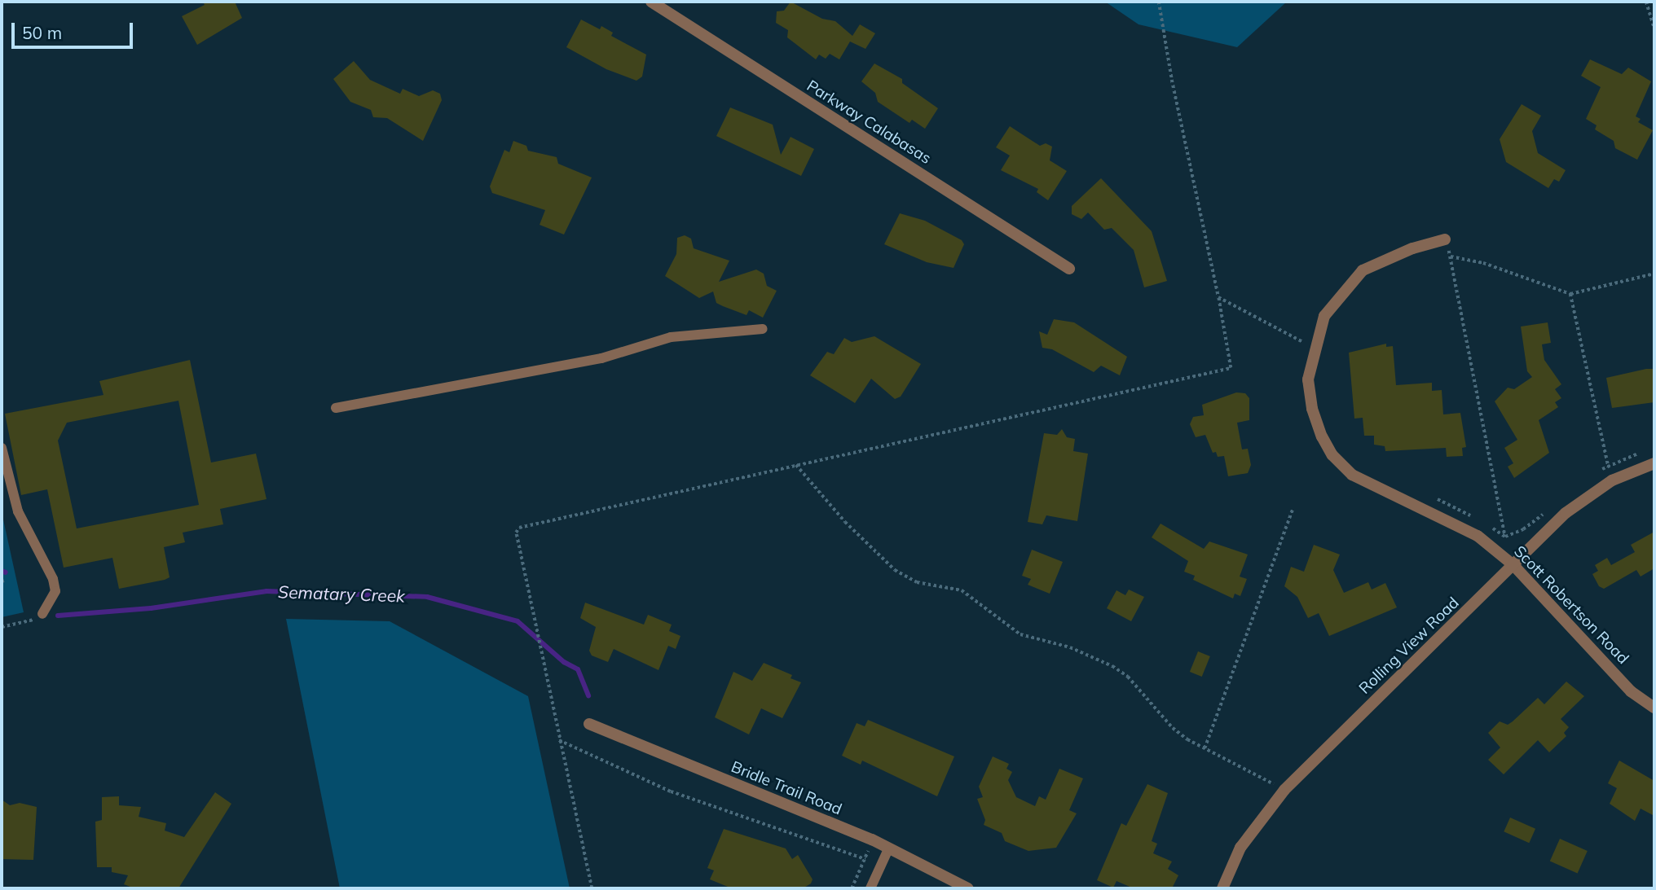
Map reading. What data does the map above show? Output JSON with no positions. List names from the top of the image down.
{
  "streets": {
    "street": [
      "Parkway Calabasas",
      "Scott Robertson Road",
      "Rolling View Road",
      "Bridle Trail Road"
    ]
  },
  "crossings": [
    ["Scott Robertson Road", "Rolling View Road"]
  ],
  "water": ["Sematary Creek"],
  "scale_bar": "50 m"
}
